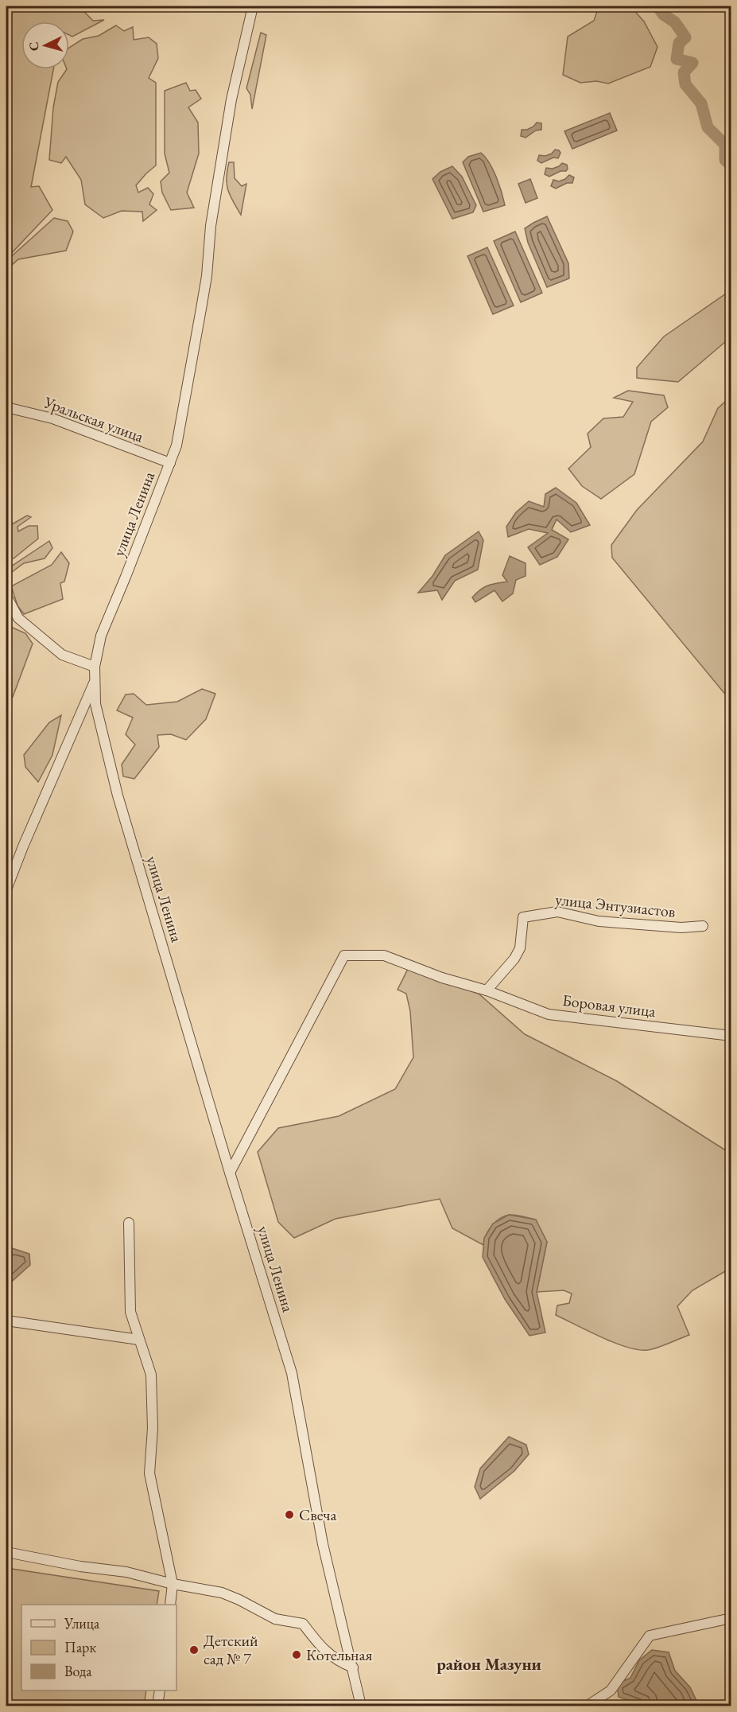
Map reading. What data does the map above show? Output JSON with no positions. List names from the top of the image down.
{
  "streets": {
    "street": [
      "Уральская улица",
      "улица Ленина",
      "улица Энтузиастов",
      "Боровая улица"
    ]
  },
  "crossings": [
    ["Уральская улица", "улица Ленина"],
    ["улица Ленина", "Боровая улица"],
    ["улица Энтузиастов", "Боровая улица"]
  ],
  "districts": ["район Мазуни"],
  "places": ["Свеча", "Детский сад № 7", "Котельная"],
  "legend": ["Улица", "Парк", "Вода"],
  "north": "left"
}
